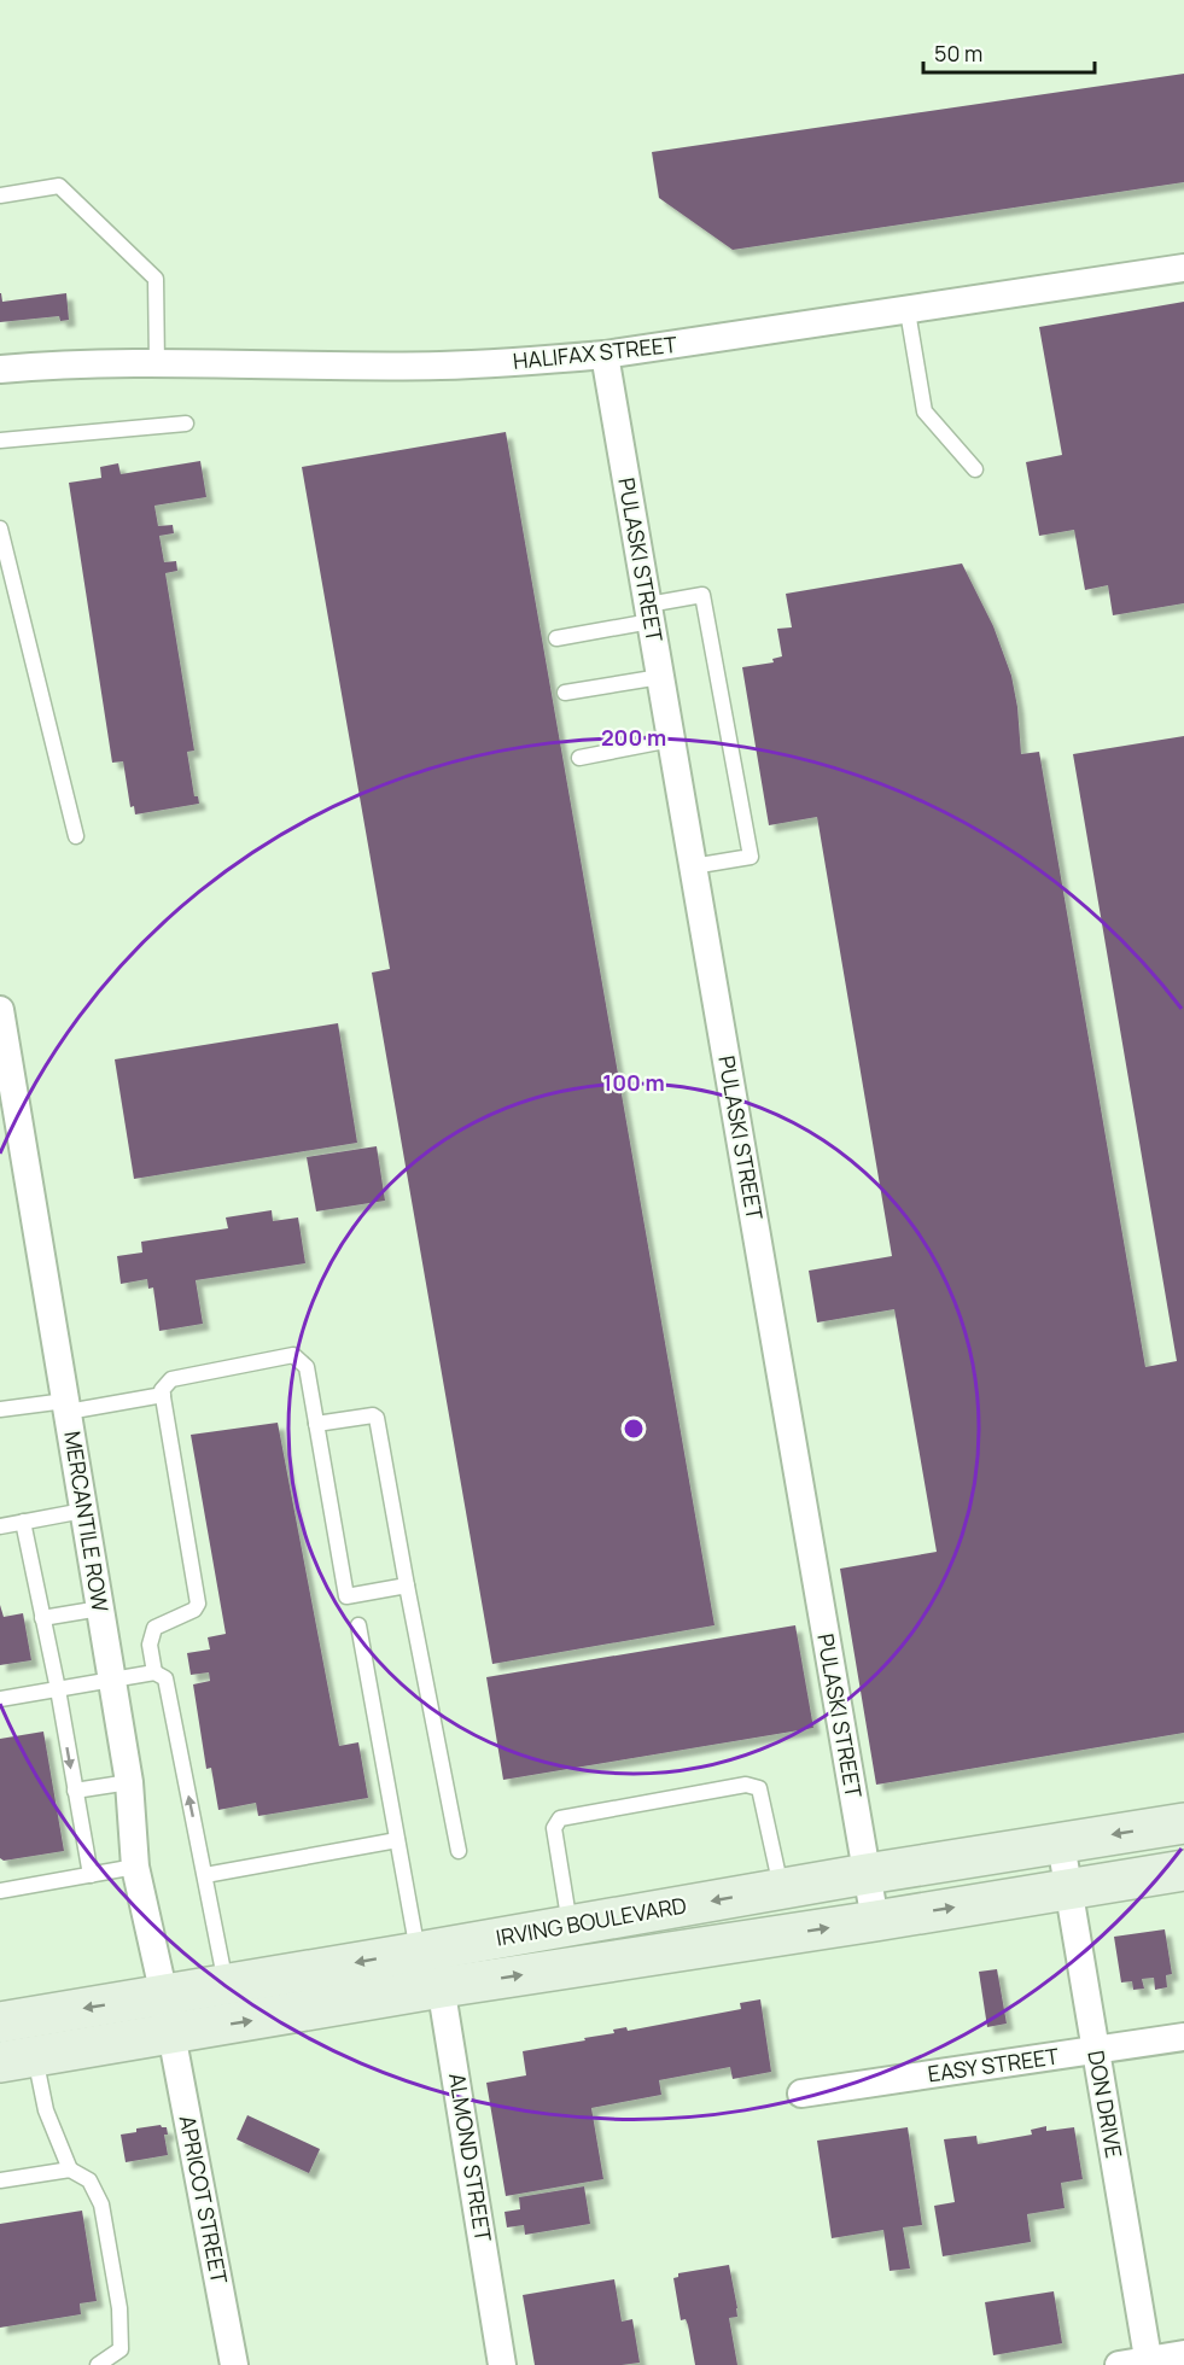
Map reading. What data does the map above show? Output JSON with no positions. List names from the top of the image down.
{
  "streets": {
    "main road": ["IRVING BOULEVARD"],
    "street": [
      "HALIFAX STREET",
      "PULASKI STREET",
      "MERCANTILE ROW",
      "EASY STREET",
      "DON DRIVE",
      "ALMOND STREET",
      "APRICOT STREET"
    ]
  },
  "crossings": [
    ["HALIFAX STREET", "PULASKI STREET"],
    ["PULASKI STREET", "IRVING BOULEVARD"],
    ["MERCANTILE ROW", "IRVING BOULEVARD"],
    ["MERCANTILE ROW", "APRICOT STREET"],
    ["IRVING BOULEVARD", "DON DRIVE"],
    ["IRVING BOULEVARD", "ALMOND STREET"],
    ["IRVING BOULEVARD", "APRICOT STREET"],
    ["EASY STREET", "DON DRIVE"]
  ],
  "scale_bar": "50 m",
  "rings": ["200 m", "100 m"]
}
